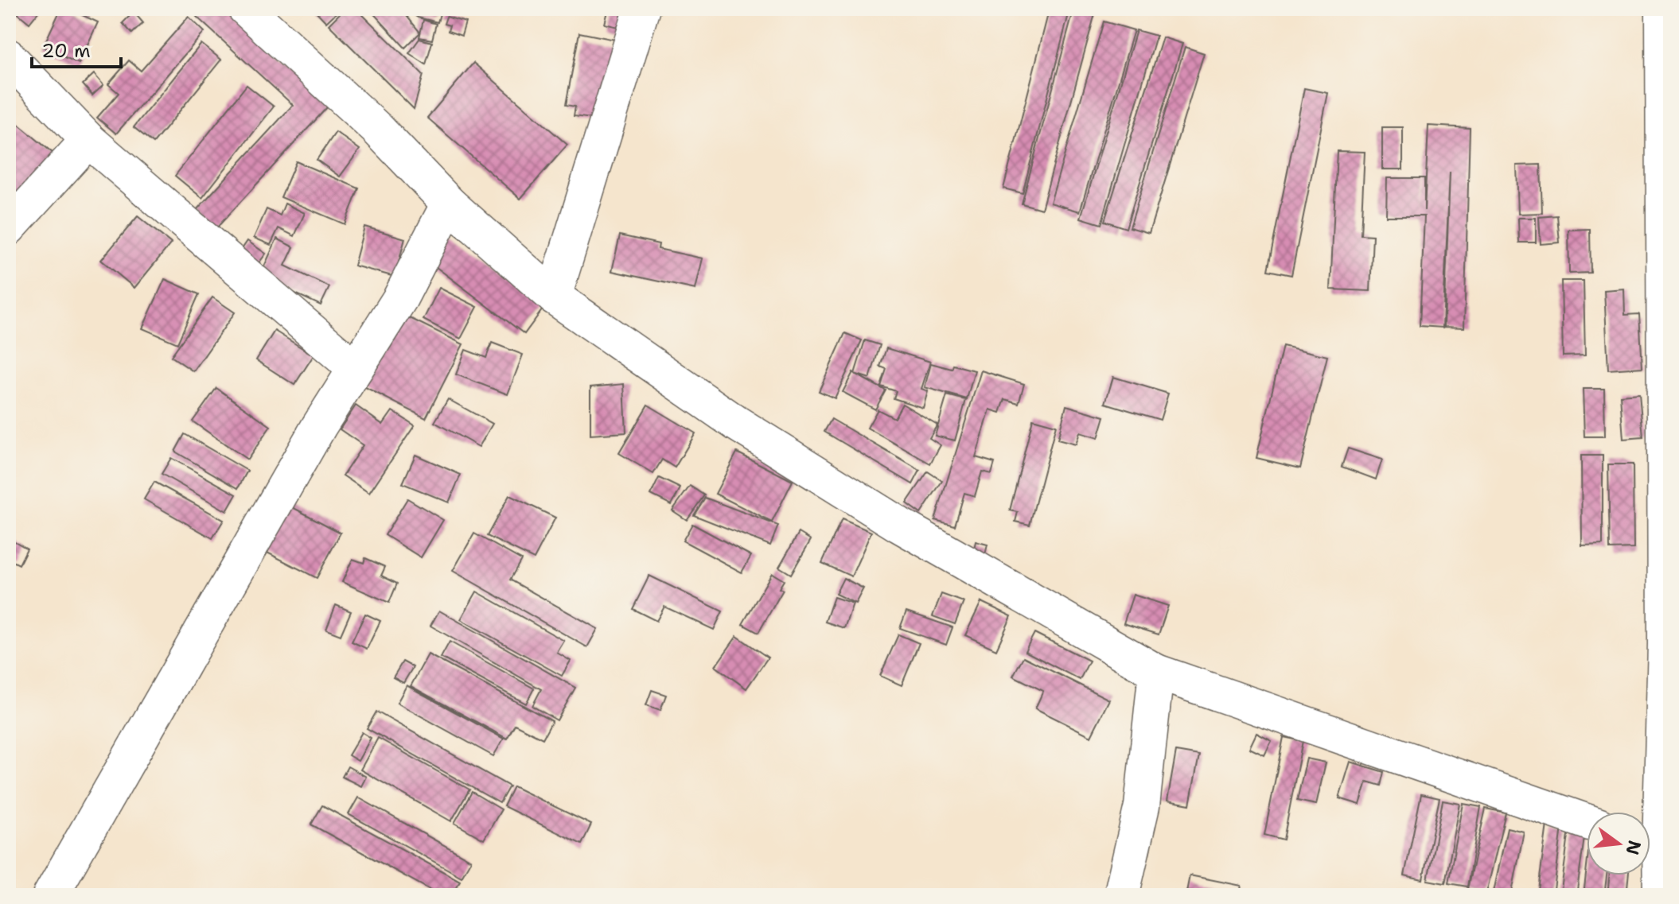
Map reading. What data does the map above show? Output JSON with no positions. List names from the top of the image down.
{
  "scale_bar": "20 m",
  "north": "right"
}
